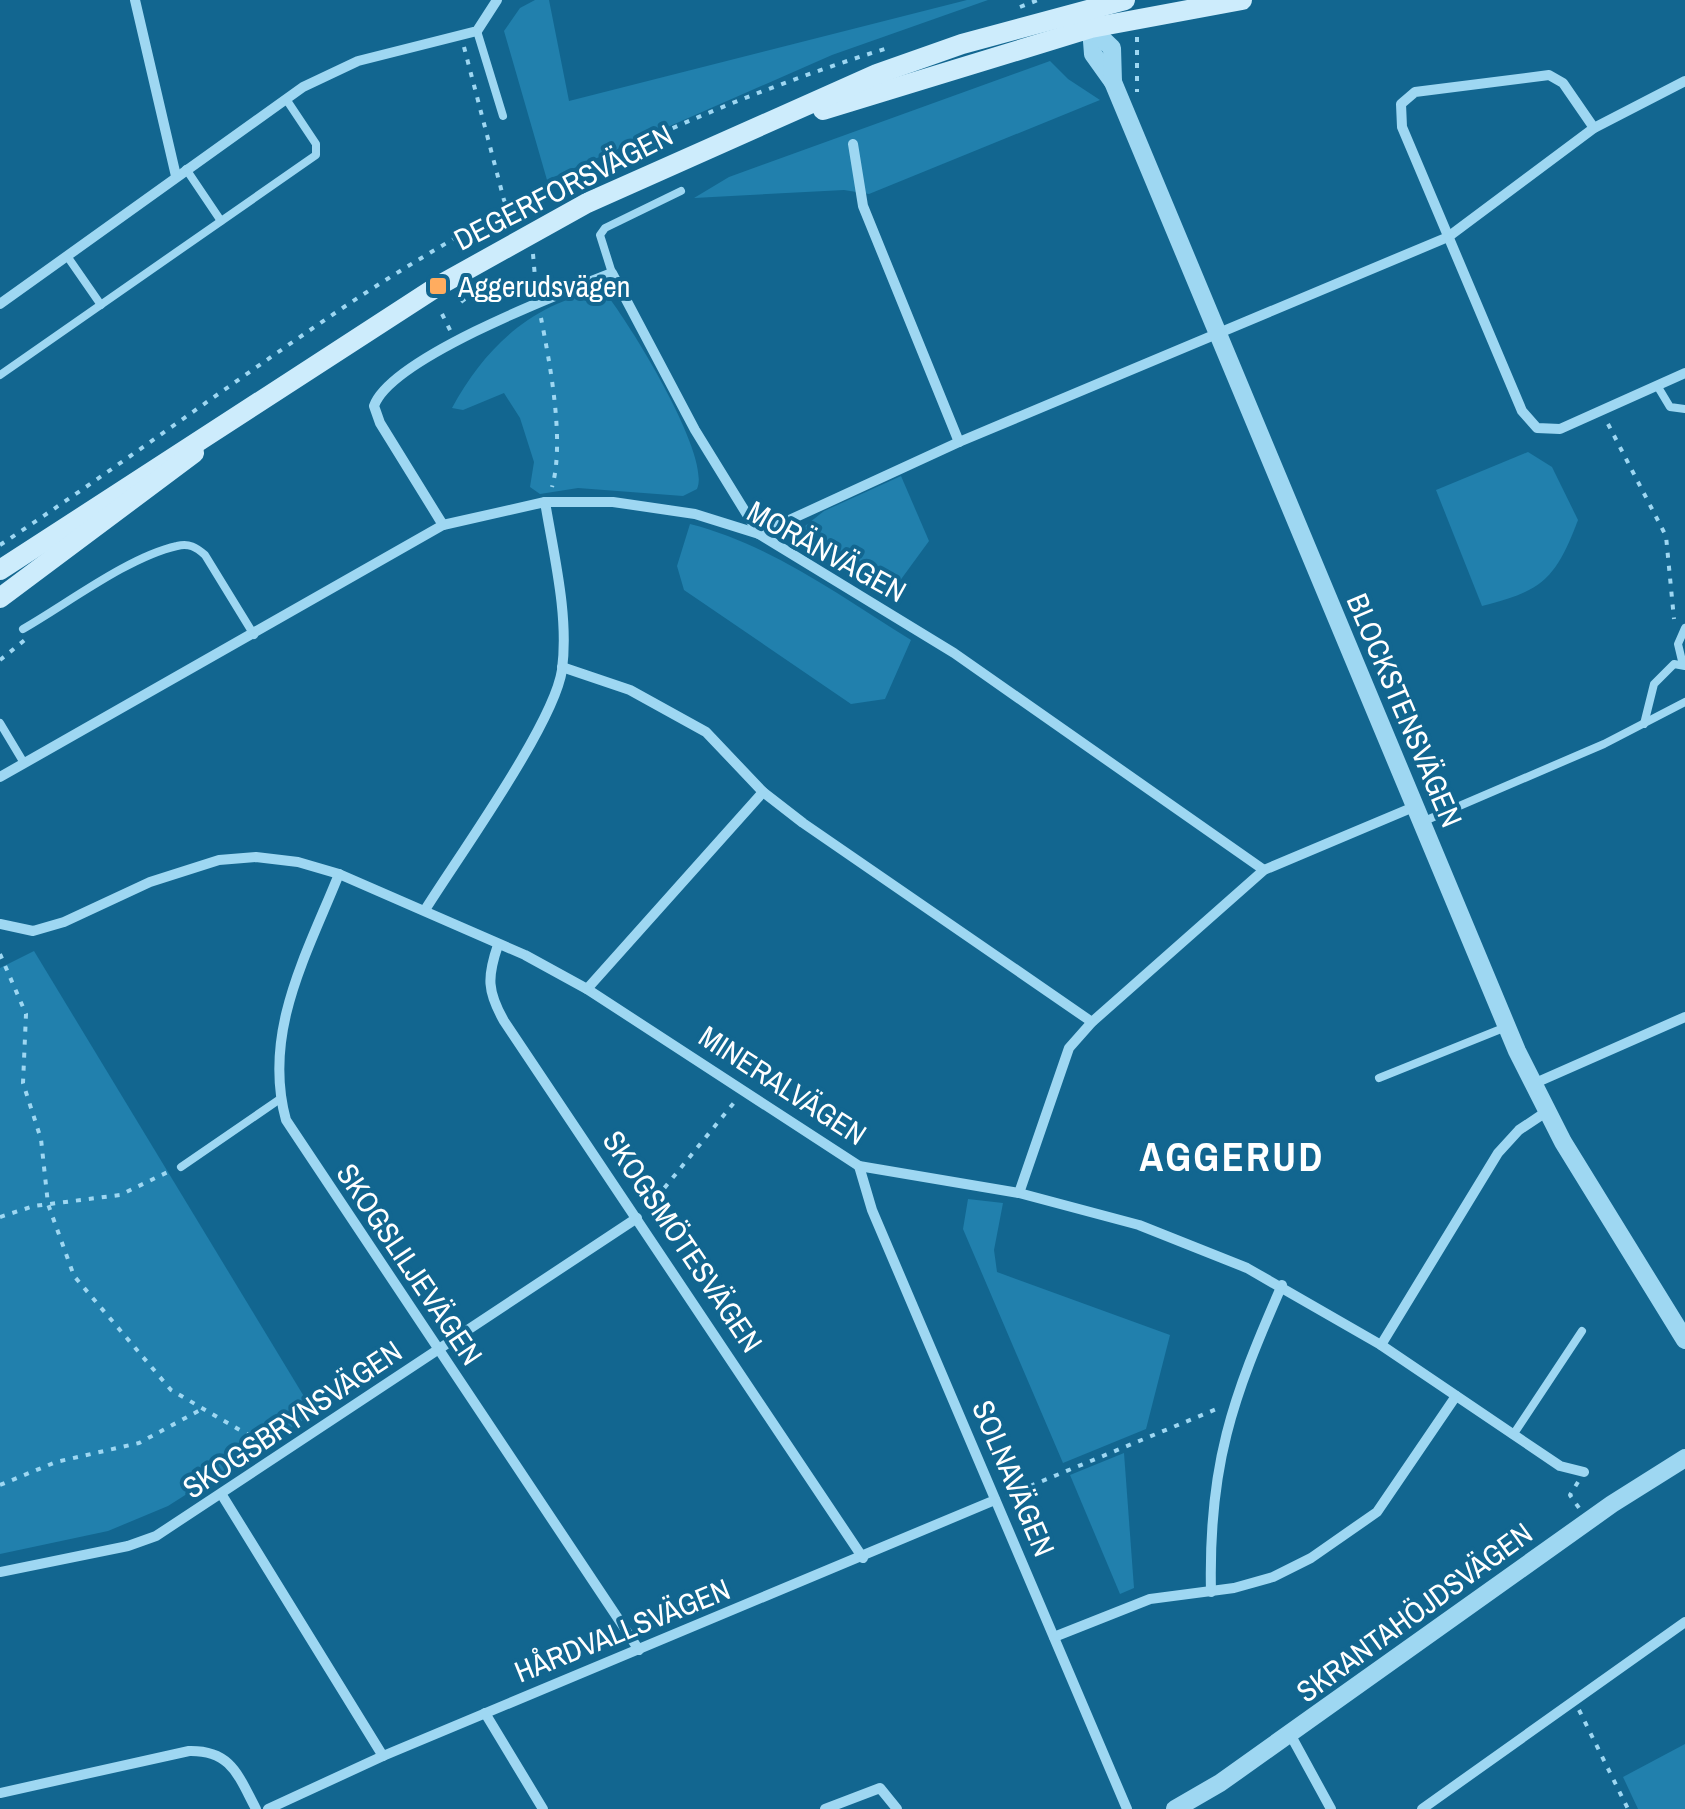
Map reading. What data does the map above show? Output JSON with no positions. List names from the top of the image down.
{
  "streets": {
    "main road": ["DEGERFORSVÄGEN"],
    "street": [
      "MORÄNVÄGEN",
      "BLOCKSTENSVÄGEN",
      "MINERALVÄGEN",
      "SKOGSMÖTESVÄGEN",
      "SKOGSLILJEVÄGEN",
      "SKOGSBRYNSVÄGEN",
      "SOLNAVÄGEN",
      "SKRANTAHÖJDSVÄGEN",
      "HÅRDVALLSVÄGEN"
    ]
  },
  "crossings": [
    ["DEGERFORSVÄGEN", "BLOCKSTENSVÄGEN"],
    ["MINERALVÄGEN", "SKOGSMÖTESVÄGEN"],
    ["MINERALVÄGEN", "SKOGSLILJEVÄGEN"],
    ["MINERALVÄGEN", "SOLNAVÄGEN"],
    ["SKOGSMÖTESVÄGEN", "SKOGSBRYNSVÄGEN"],
    ["SKOGSMÖTESVÄGEN", "HÅRDVALLSVÄGEN"],
    ["SKOGSLILJEVÄGEN", "SKOGSBRYNSVÄGEN"],
    ["SKOGSLILJEVÄGEN", "HÅRDVALLSVÄGEN"],
    ["SOLNAVÄGEN", "HÅRDVALLSVÄGEN"]
  ],
  "districts": ["AGGERUD"],
  "places": {
    "transit": ["Aggerudsvägen"]
  }
}
